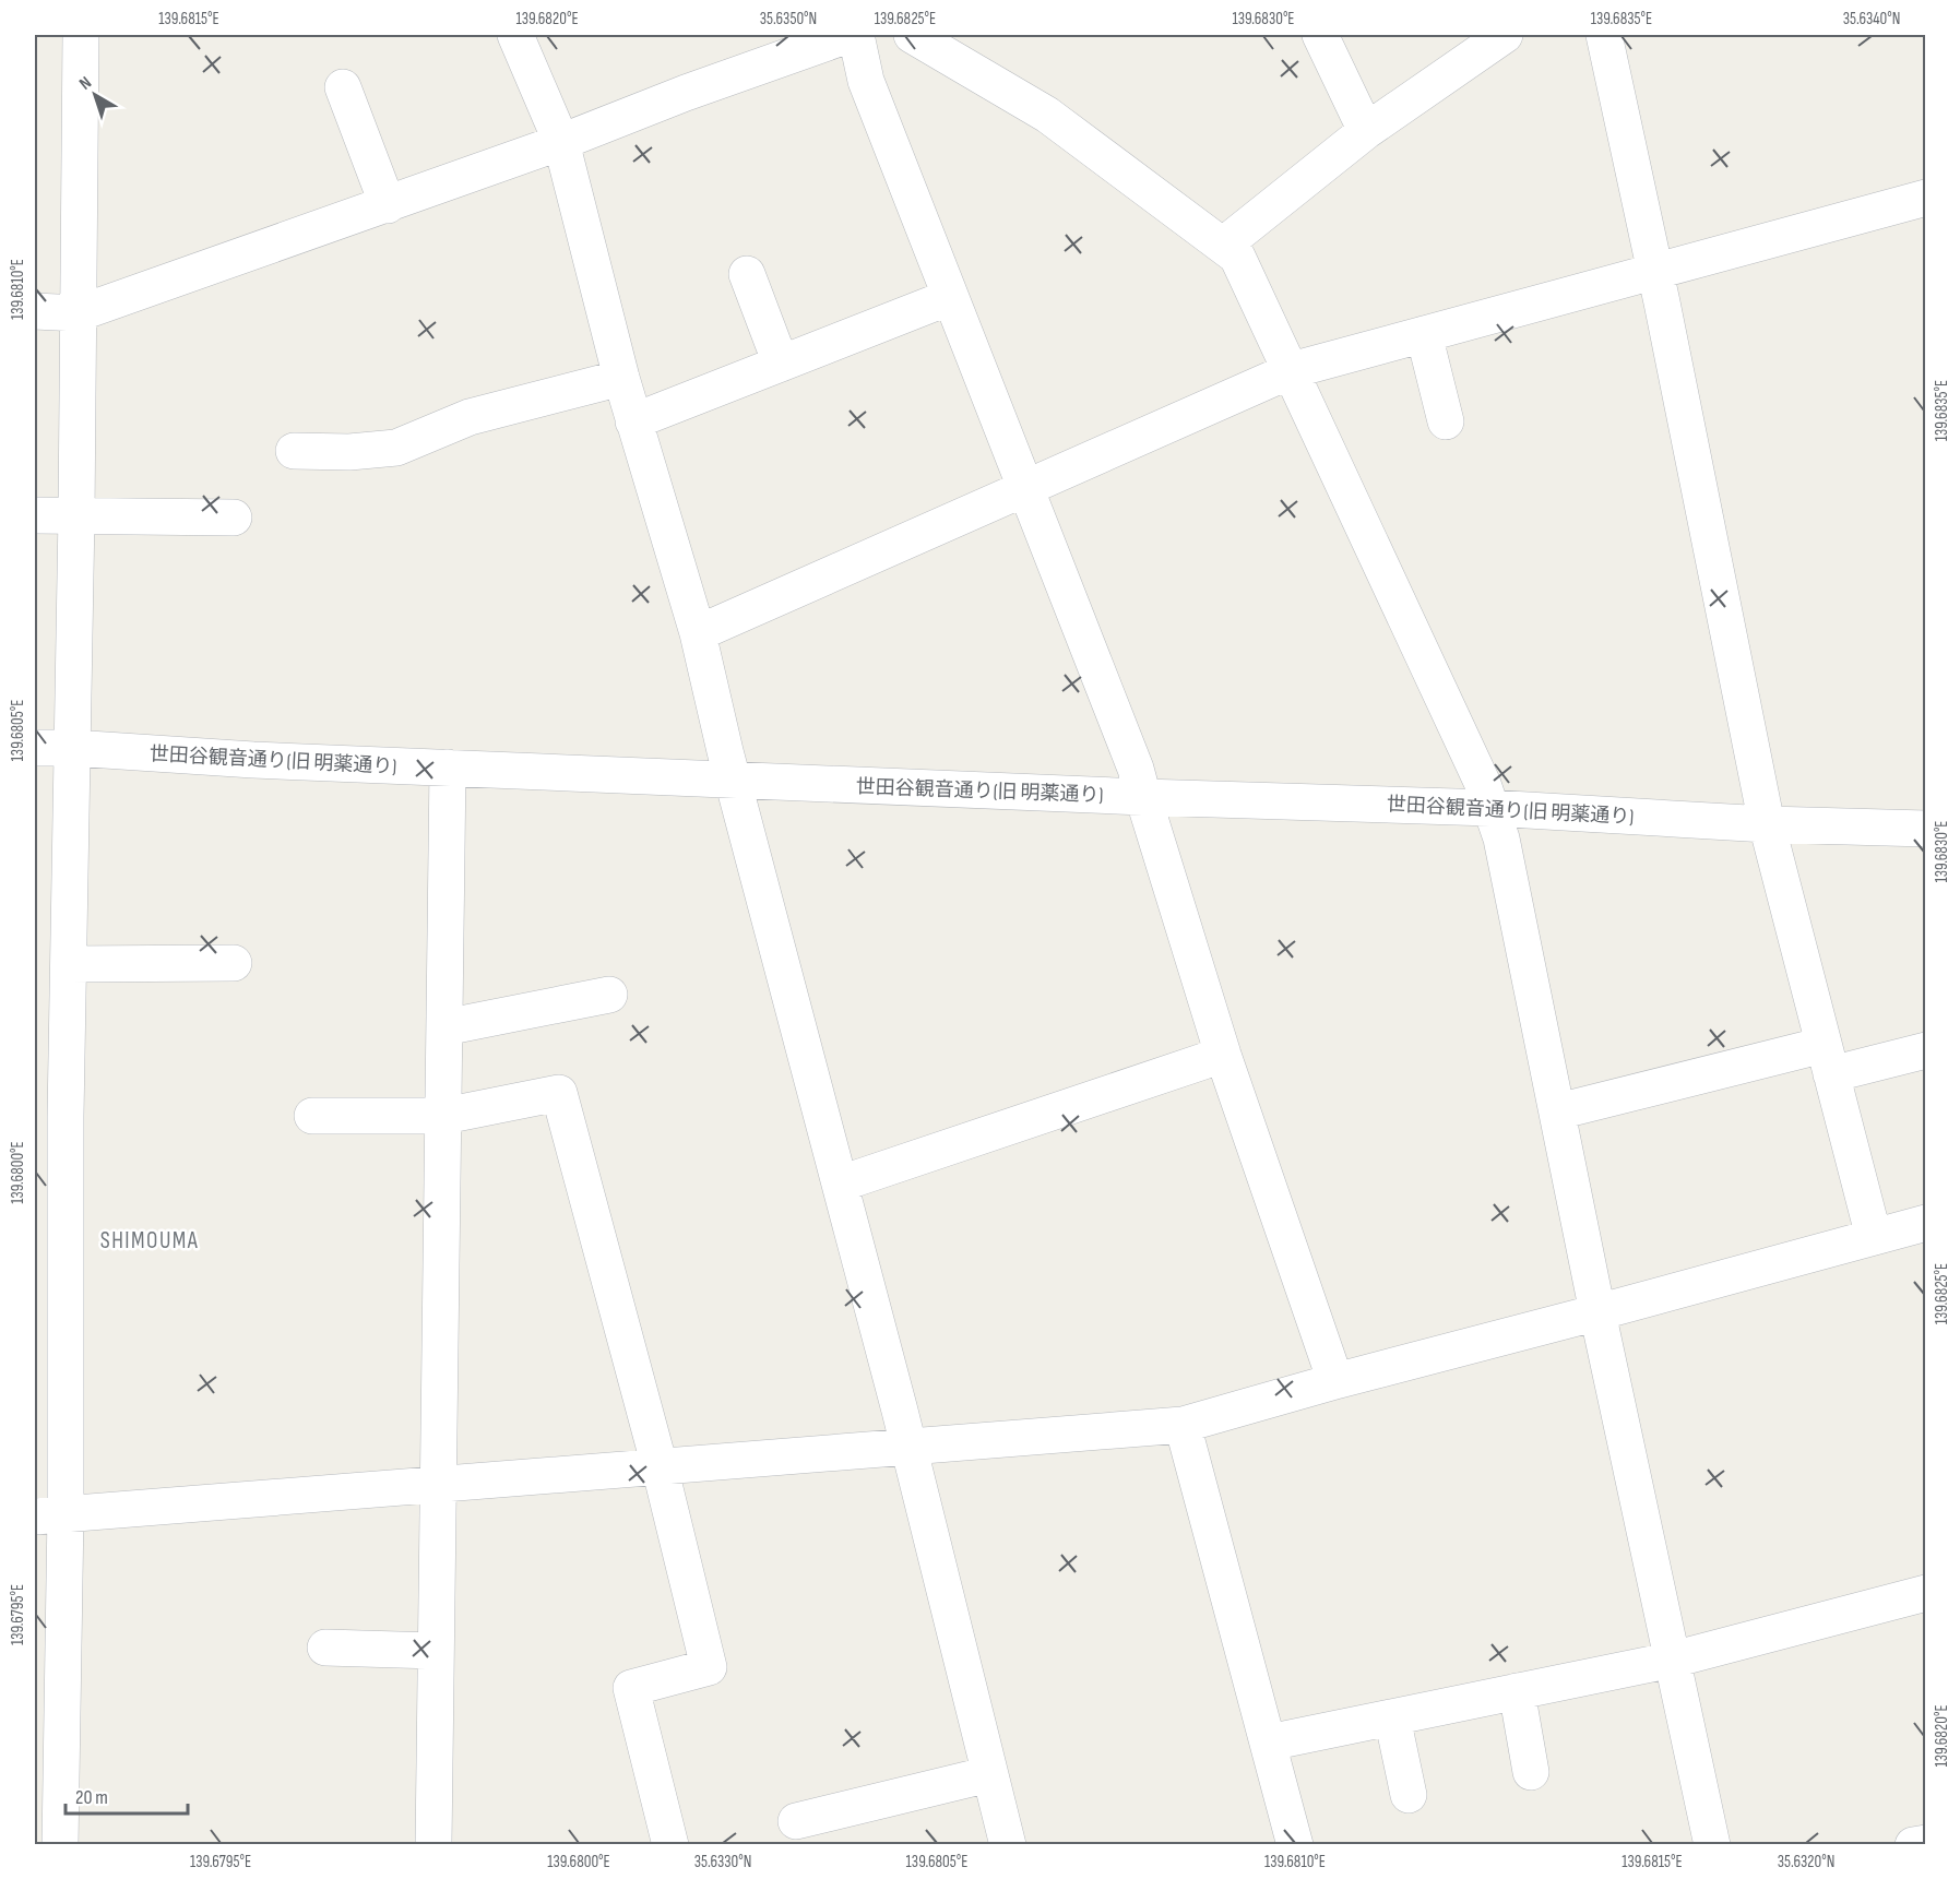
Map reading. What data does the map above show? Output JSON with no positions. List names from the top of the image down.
{
  "streets": {
    "street": ["世田谷観音通り(旧 明薬通り)"]
  },
  "districts": ["SHIMOUMA"],
  "scale_bar": "20 m",
  "north": "top left",
  "coordinates": [
    "139.6815°E",
    "139.6820°E",
    "35.6350°N",
    "139.6825°E",
    "139.6830°E",
    "139.6835°E",
    "35.6340°N",
    "139.6810°E",
    "139.6805°E",
    "139.6800°E",
    "139.6795°E",
    "35.6330°N",
    "35.6320°N"
  ]
}
